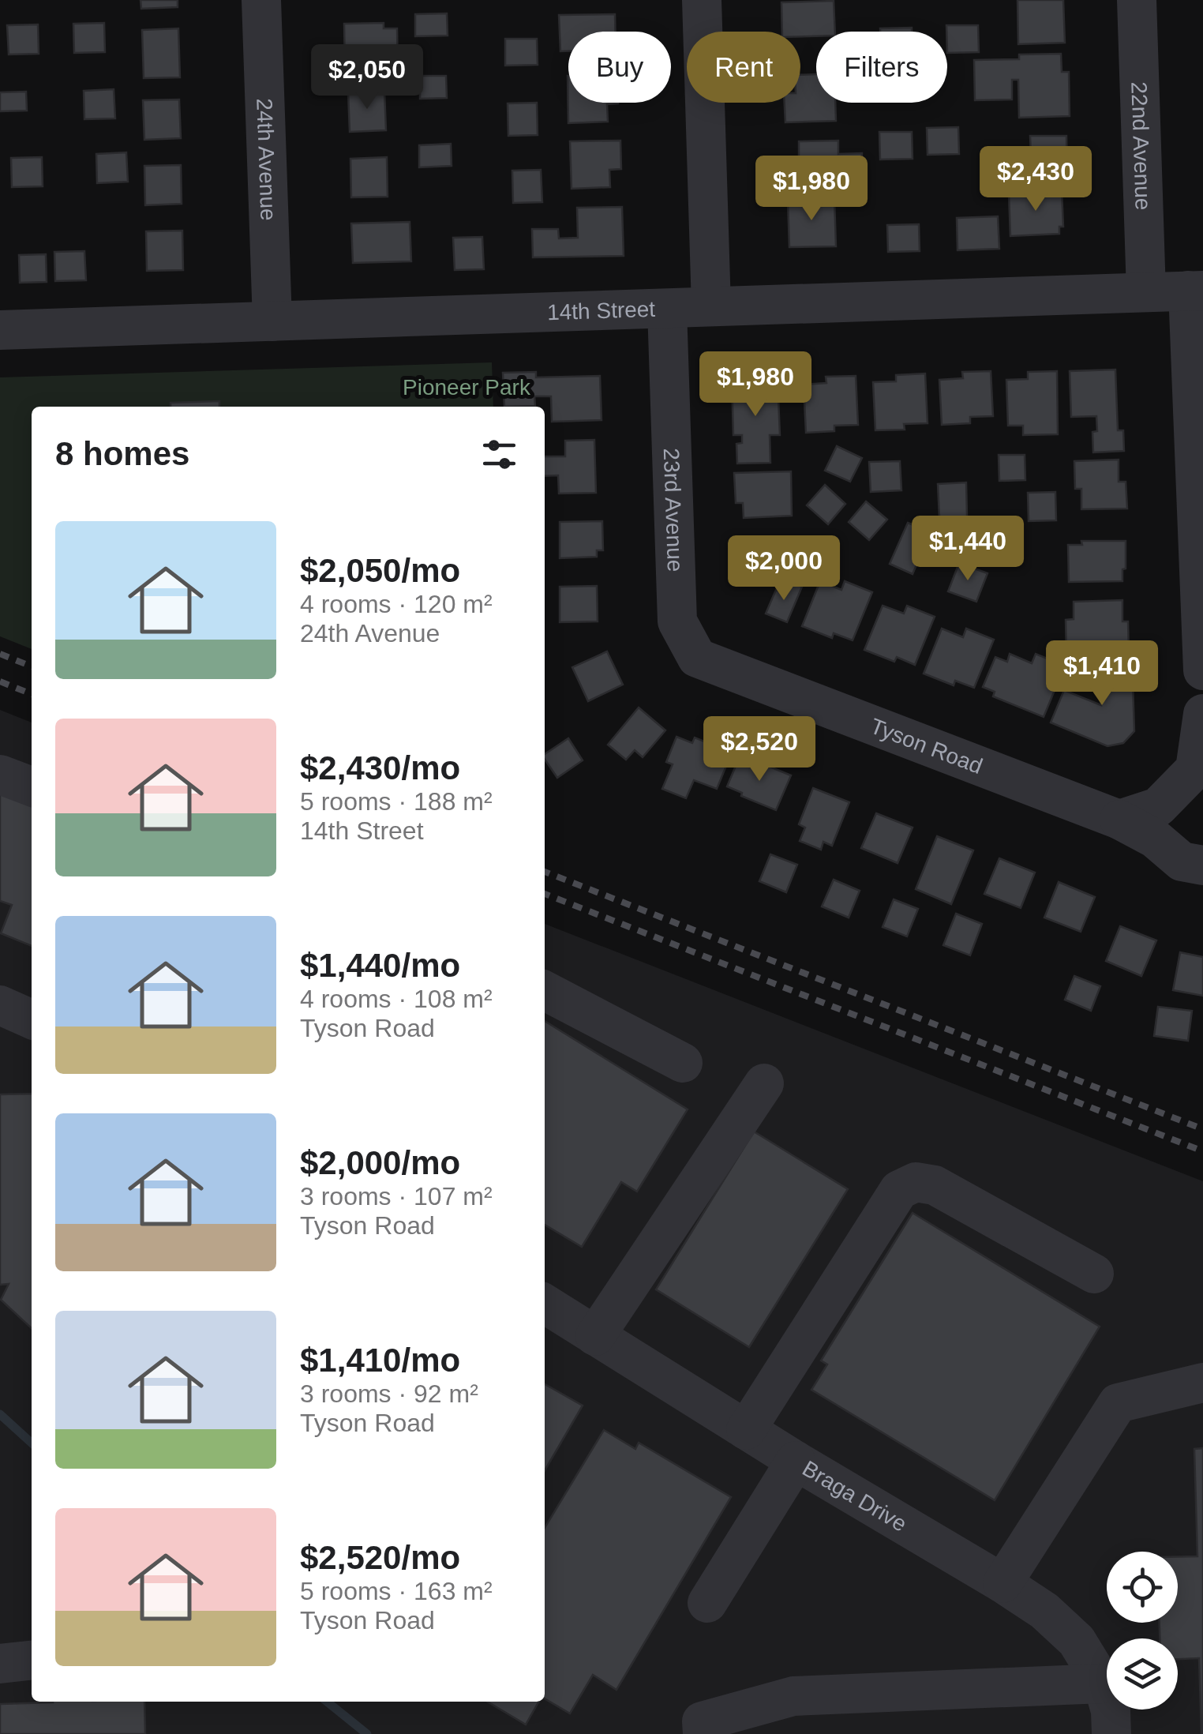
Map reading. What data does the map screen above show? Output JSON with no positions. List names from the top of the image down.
{
  "streets": {
    "street": [
      "22nd Avenue",
      "24th Avenue",
      "14th Street",
      "23rd Avenue",
      "Tyson Road",
      "Braga Drive"
    ]
  },
  "crossings": [
    ["22nd Avenue", "14th Street"],
    ["24th Avenue", "14th Street"],
    ["14th Street", "23rd Avenue"],
    ["23rd Avenue", "Tyson Road"]
  ],
  "parks": ["Pioneer Park"],
  "page": {
    "chip": ["Buy", "Rent", "Filters"],
    "price": [
      "$2,050",
      "$2,430",
      "$1,980",
      "$1,980",
      "$1,440",
      "$2,000",
      "$1,410",
      "$2,520"
    ],
    "heading": "8 homes",
    "list": [
      {
        "name": "$2,050/mo",
        "note": "4 rooms · 120 m² · 24th Avenue"
      },
      {
        "name": "$2,430/mo",
        "note": "5 rooms · 188 m² · 14th Street"
      },
      {
        "name": "$1,440/mo",
        "note": "4 rooms · 108 m² · Tyson Road"
      },
      {
        "name": "$2,000/mo",
        "note": "3 rooms · 107 m² · Tyson Road"
      },
      {
        "name": "$1,410/mo",
        "note": "3 rooms · 92 m² · Tyson Road"
      },
      {
        "name": "$2,520/mo",
        "note": "5 rooms · 163 m² · Tyson Road"
      }
    ]
  }
}
